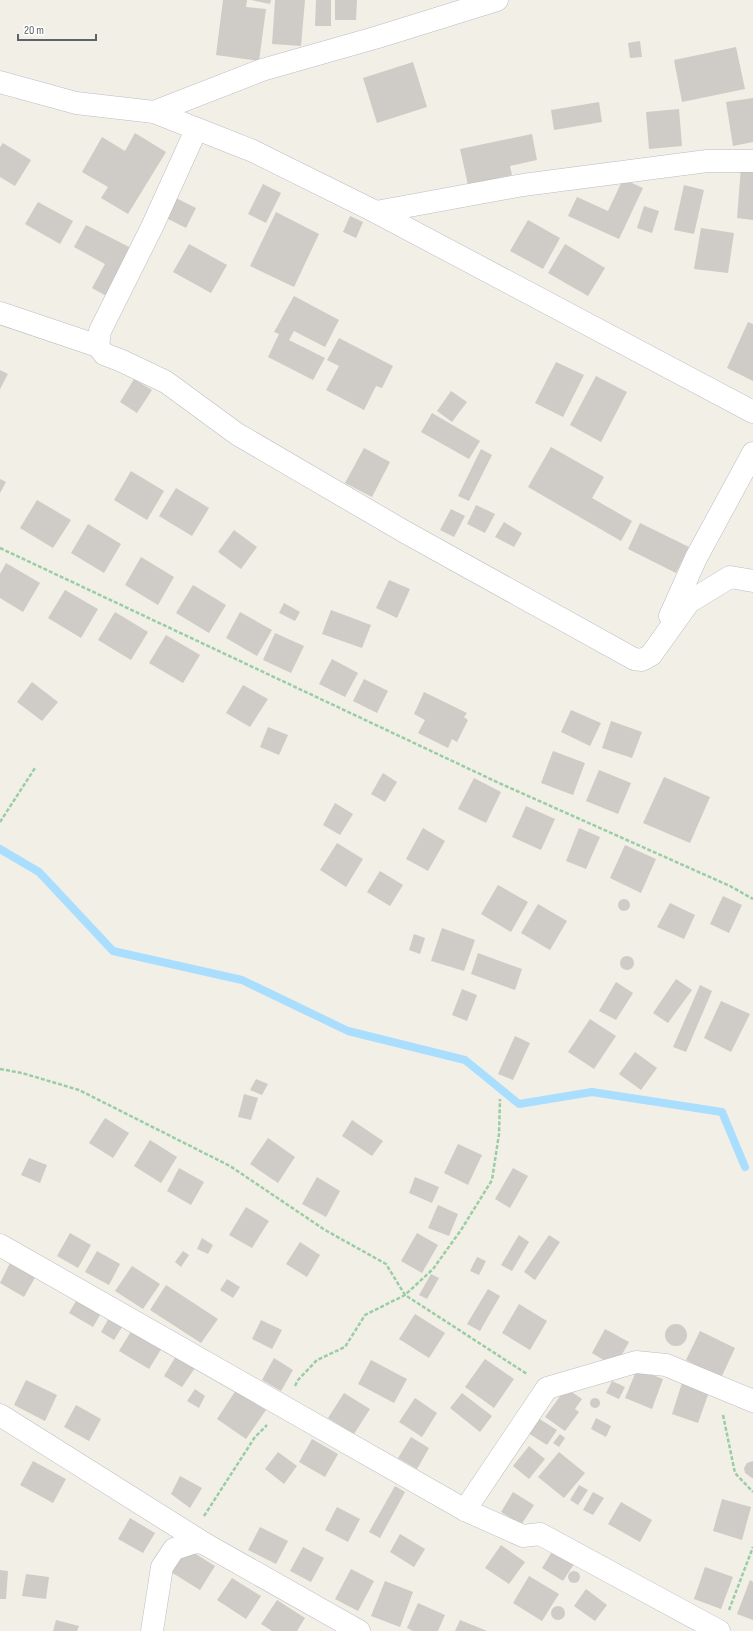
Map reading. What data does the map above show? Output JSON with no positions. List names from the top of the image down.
{
  "scale_bar": "20 m"
}
